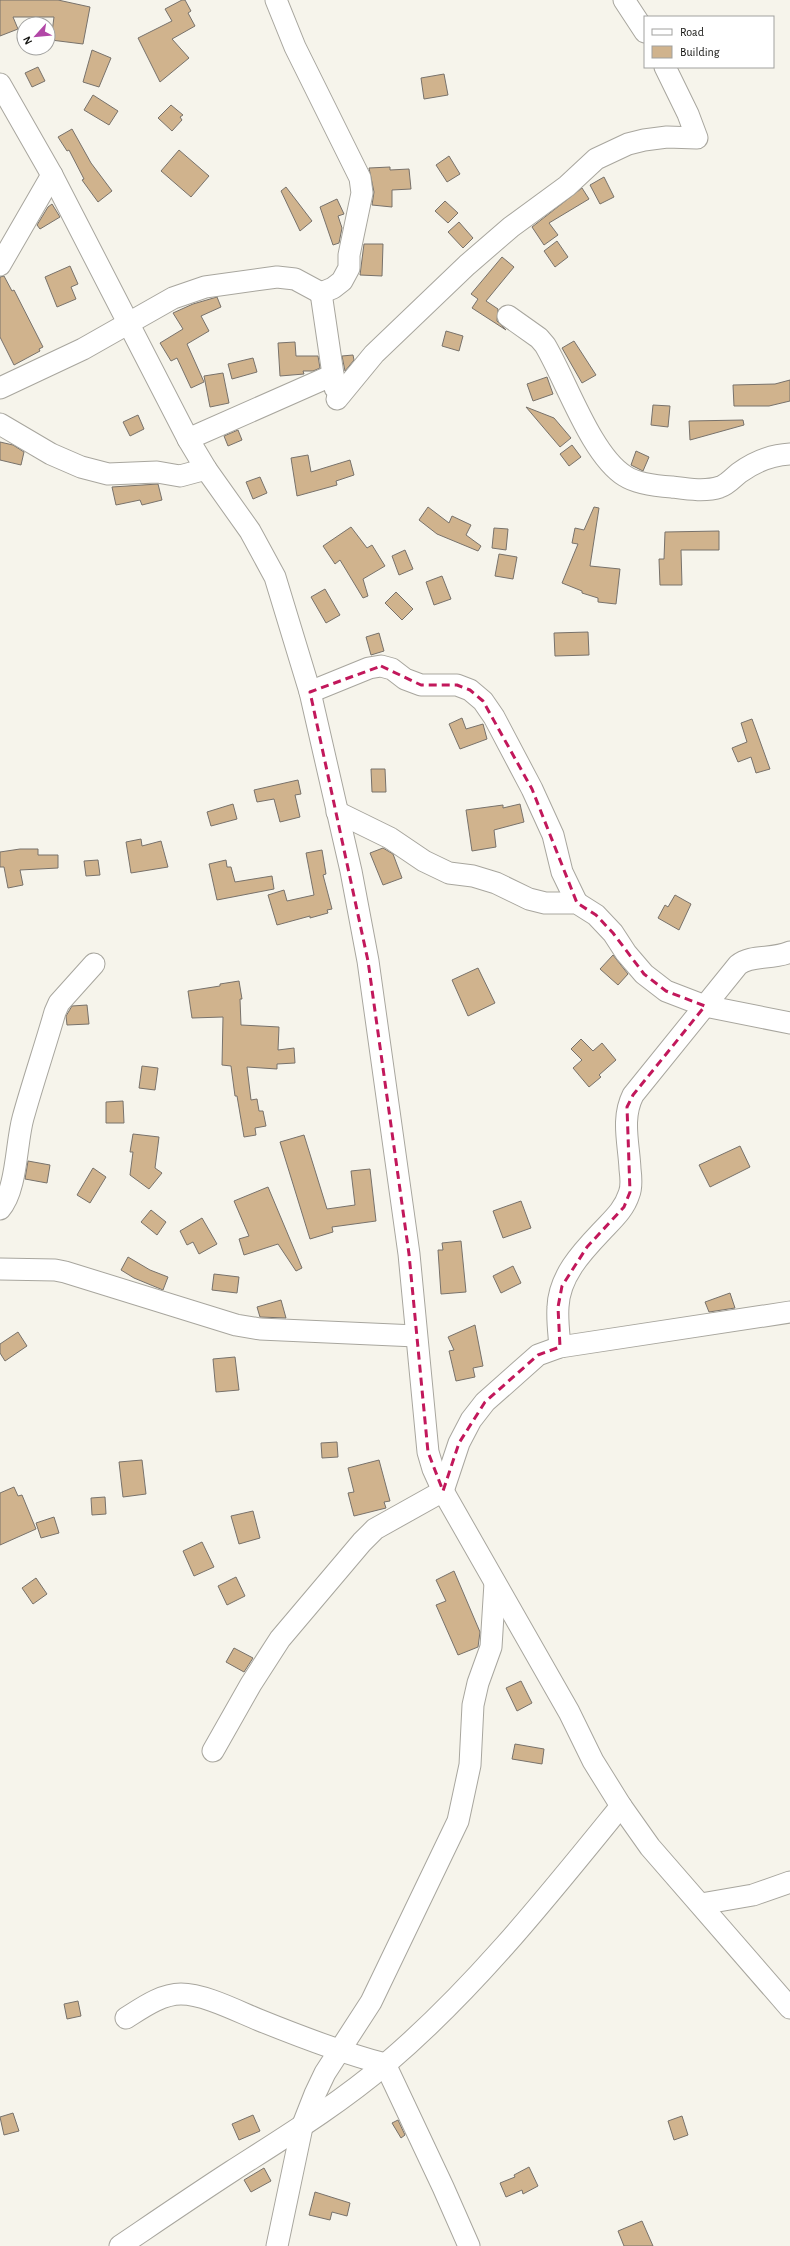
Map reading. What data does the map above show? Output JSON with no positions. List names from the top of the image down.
{
  "legend": ["Road", "Building"],
  "north": "bottom left"
}
